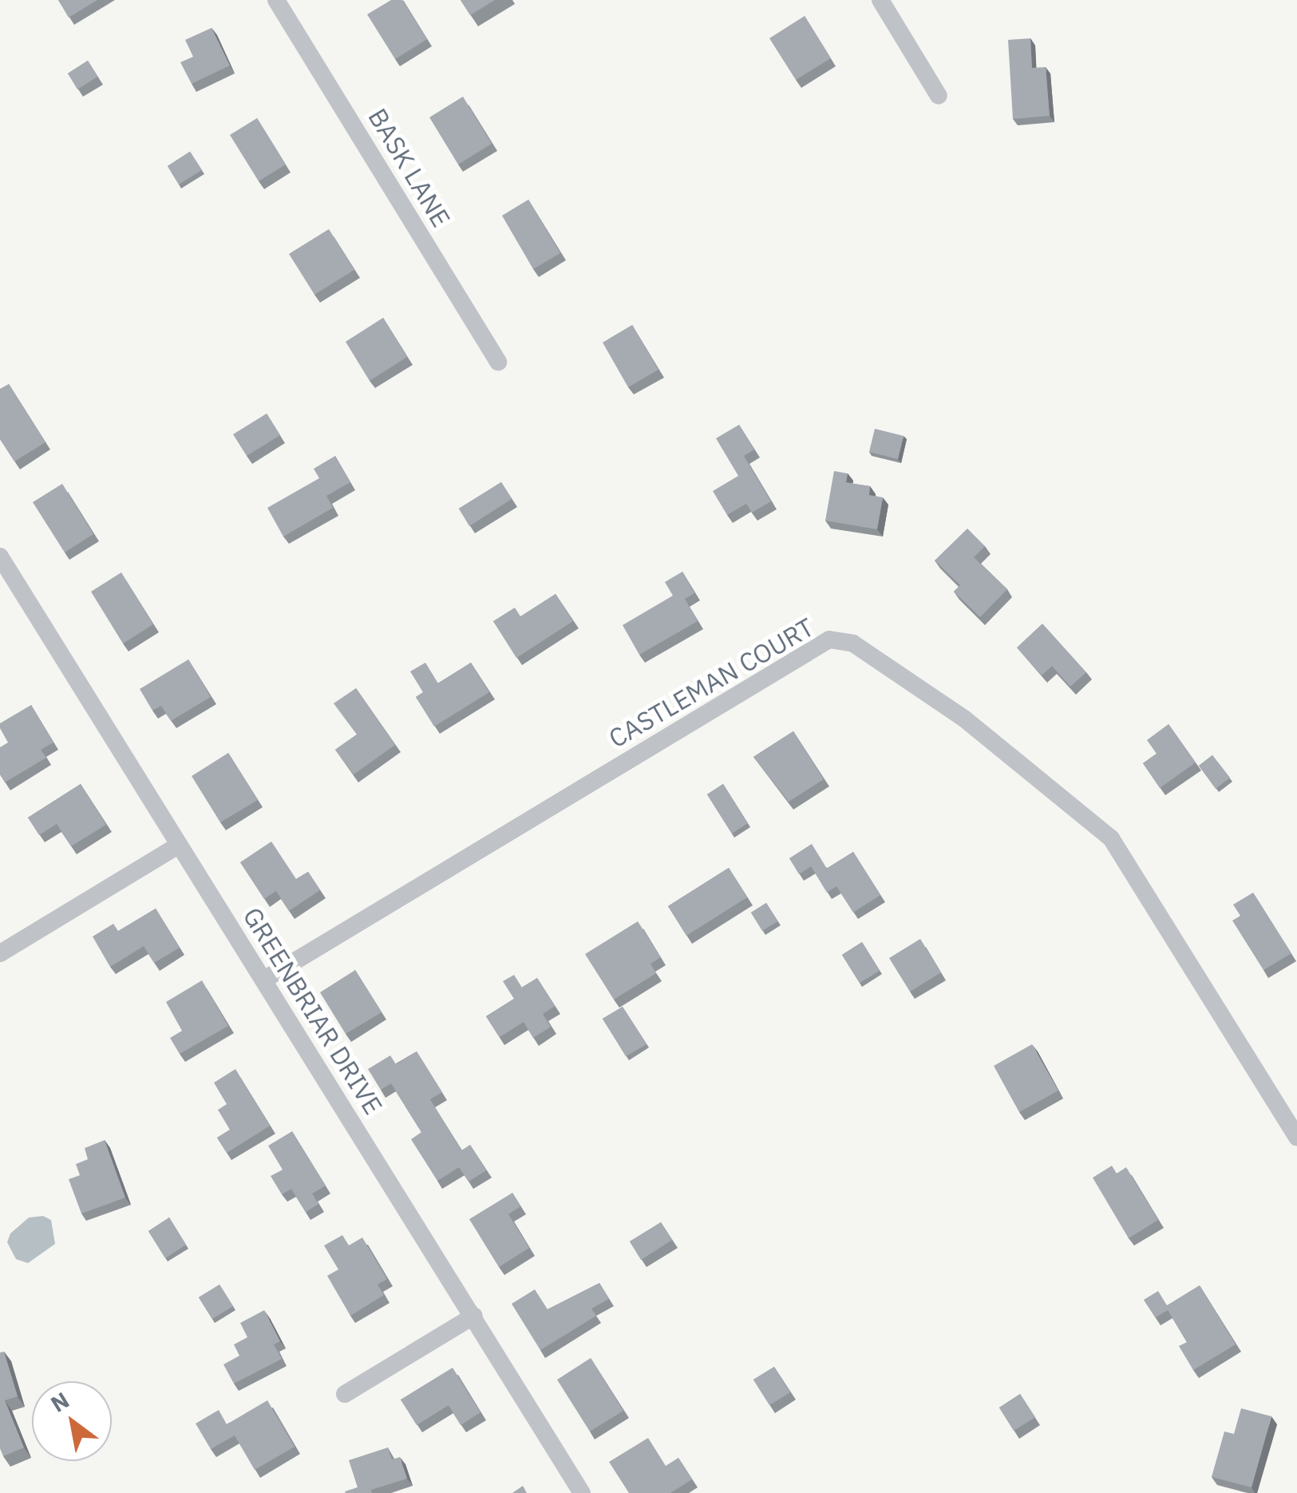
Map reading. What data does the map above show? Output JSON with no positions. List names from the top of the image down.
{
  "streets": {
    "street": ["BASK LANE", "CASTLEMAN COURT", "GREENBRIAR DRIVE"]
  },
  "crossings": [
    ["CASTLEMAN COURT", "GREENBRIAR DRIVE"]
  ],
  "north": "top left"
}
